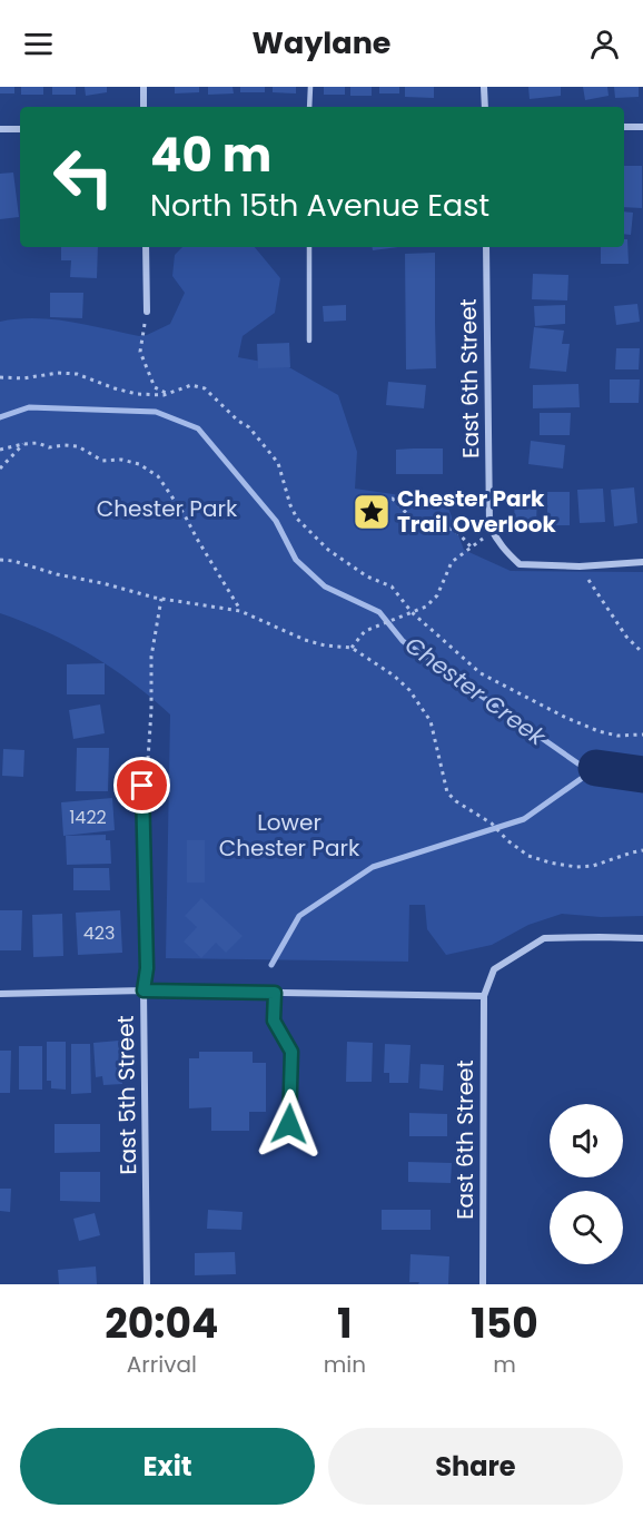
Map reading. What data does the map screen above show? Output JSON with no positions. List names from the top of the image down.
{
  "streets": {
    "street": ["East 6th Street", "East 5th Street"]
  },
  "water": ["Chester Creek"],
  "parks": ["Chester Park", "Lower Chester Park"],
  "places": {
    "place": ["Chester Park Trail Overlook"]
  },
  "house_numbers": ["1422", "423"],
  "page": {
    "header": "Waylane",
    "turn": ["40 m", "North 15th Avenue East"],
    "eta": [
      "20:04",
      "Arrival",
      "1",
      "min",
      "150",
      "m"
    ],
    "buttons": ["Exit", "Share"]
  }
}
